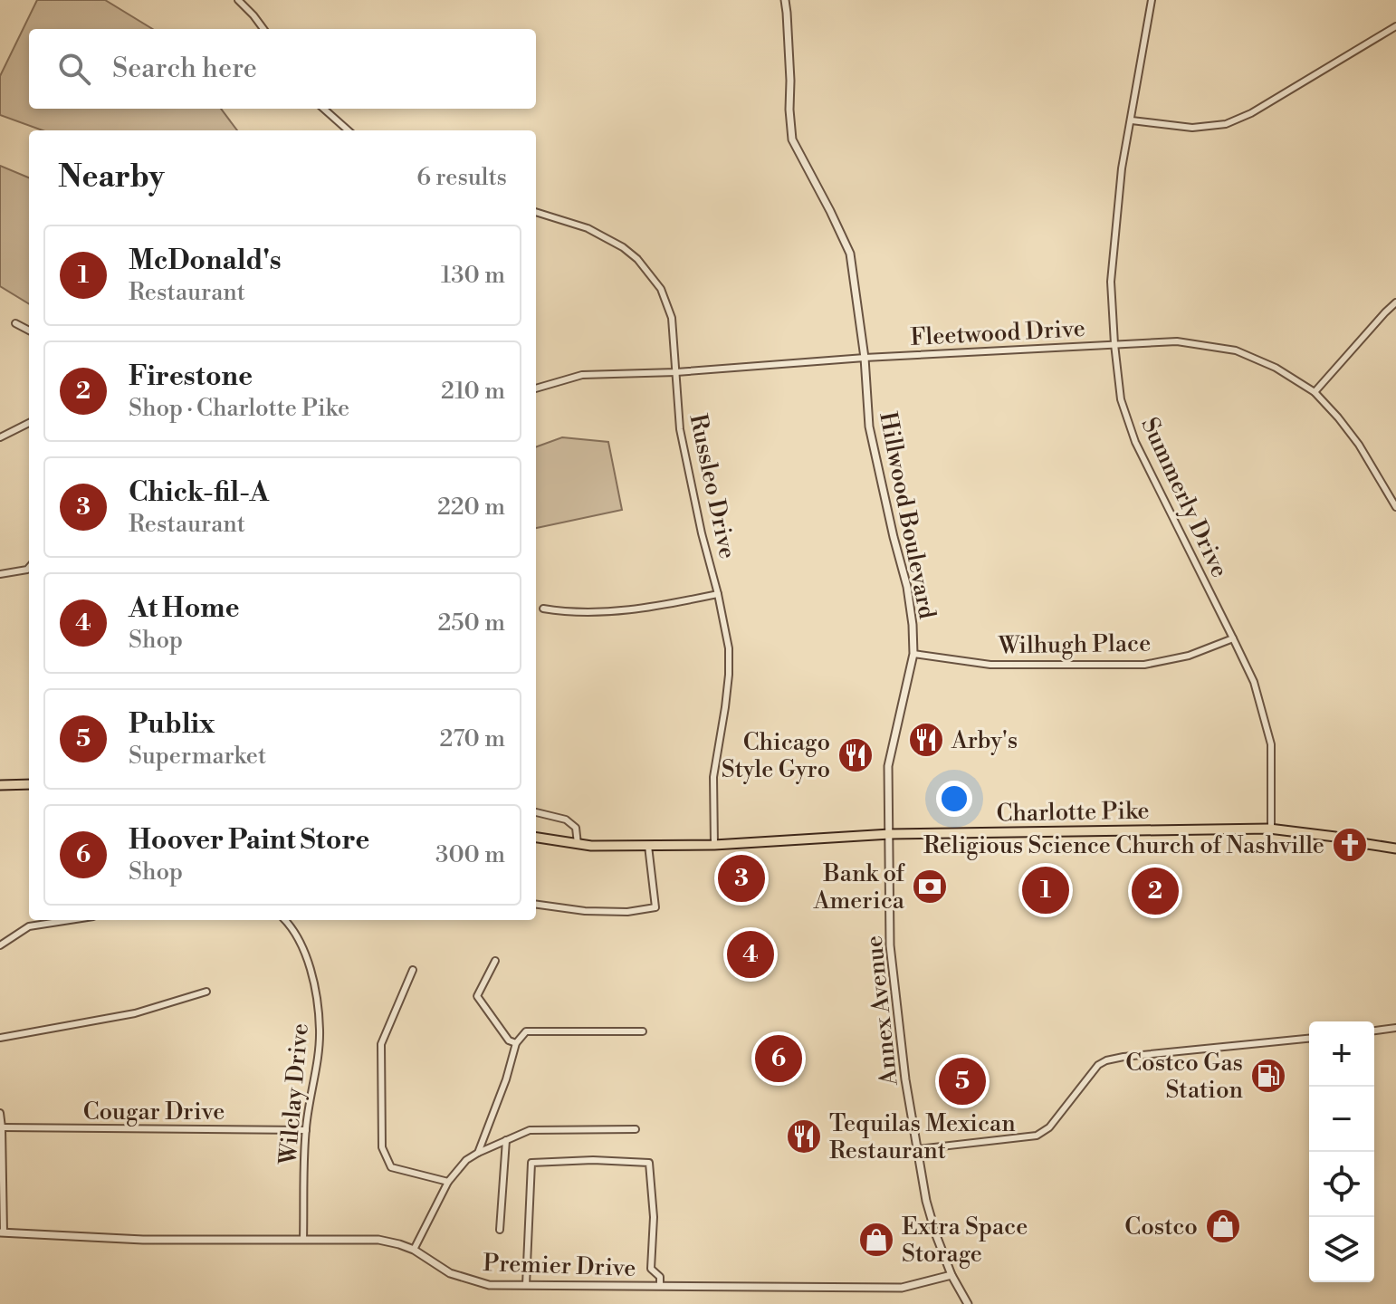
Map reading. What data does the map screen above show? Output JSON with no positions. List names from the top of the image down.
{
  "streets": {
    "main road": ["Charlotte Pike"],
    "street": [
      "Fleetwood Drive",
      "Russleo Drive",
      "Summerly Drive",
      "Hillwood Boulevard",
      "Wilhugh Place",
      "Annex Avenue",
      "Wilclay Drive",
      "Cougar Drive",
      "Premier Drive"
    ]
  },
  "crossings": [
    ["Fleetwood Drive", "Russleo Drive"],
    ["Fleetwood Drive", "Summerly Drive"],
    ["Fleetwood Drive", "Hillwood Boulevard"],
    ["Russleo Drive", "Charlotte Pike"],
    ["Summerly Drive", "Wilhugh Place"],
    ["Summerly Drive", "Charlotte Pike"],
    ["Hillwood Boulevard", "Wilhugh Place"],
    ["Hillwood Boulevard", "Charlotte Pike"],
    ["Hillwood Boulevard", "Annex Avenue"],
    ["Charlotte Pike", "Annex Avenue"],
    ["Annex Avenue", "Premier Drive"],
    ["Wilclay Drive", "Cougar Drive"],
    ["Wilclay Drive", "Premier Drive"]
  ],
  "places": {
    "restaurant": ["Arby's", "Chicago Style Gyro", "Tequilas Mexican Restaurant"],
    "church": ["Religious Science Church of Nashville"],
    "bank": ["Bank of America"],
    "fuel station": ["Costco Gas Station"],
    "shop": ["Costco", "Extra Space Storage"]
  },
  "page": {
    "search": "Search here",
    "heading": ["Nearby", "6 results"],
    "list": [
      {
        "mark": "1",
        "name": "McDonald's",
        "note": "Restaurant",
        "value": "130 m"
      },
      {
        "mark": "2",
        "name": "Firestone",
        "note": "Shop · Charlotte Pike",
        "value": "210 m"
      },
      {
        "mark": "3",
        "name": "Chick-fil-A",
        "note": "Restaurant",
        "value": "220 m"
      },
      {
        "mark": "4",
        "name": "At Home",
        "note": "Shop",
        "value": "250 m"
      },
      {
        "mark": "5",
        "name": "Publix",
        "note": "Supermarket",
        "value": "270 m"
      },
      {
        "mark": "6",
        "name": "Hoover Paint Store",
        "note": "Shop",
        "value": "300 m"
      }
    ],
    "pins": [
      "3",
      "1",
      "2",
      "4",
      "6",
      "5"
    ],
    "map_buttons": ["+", "−"]
  }
}
